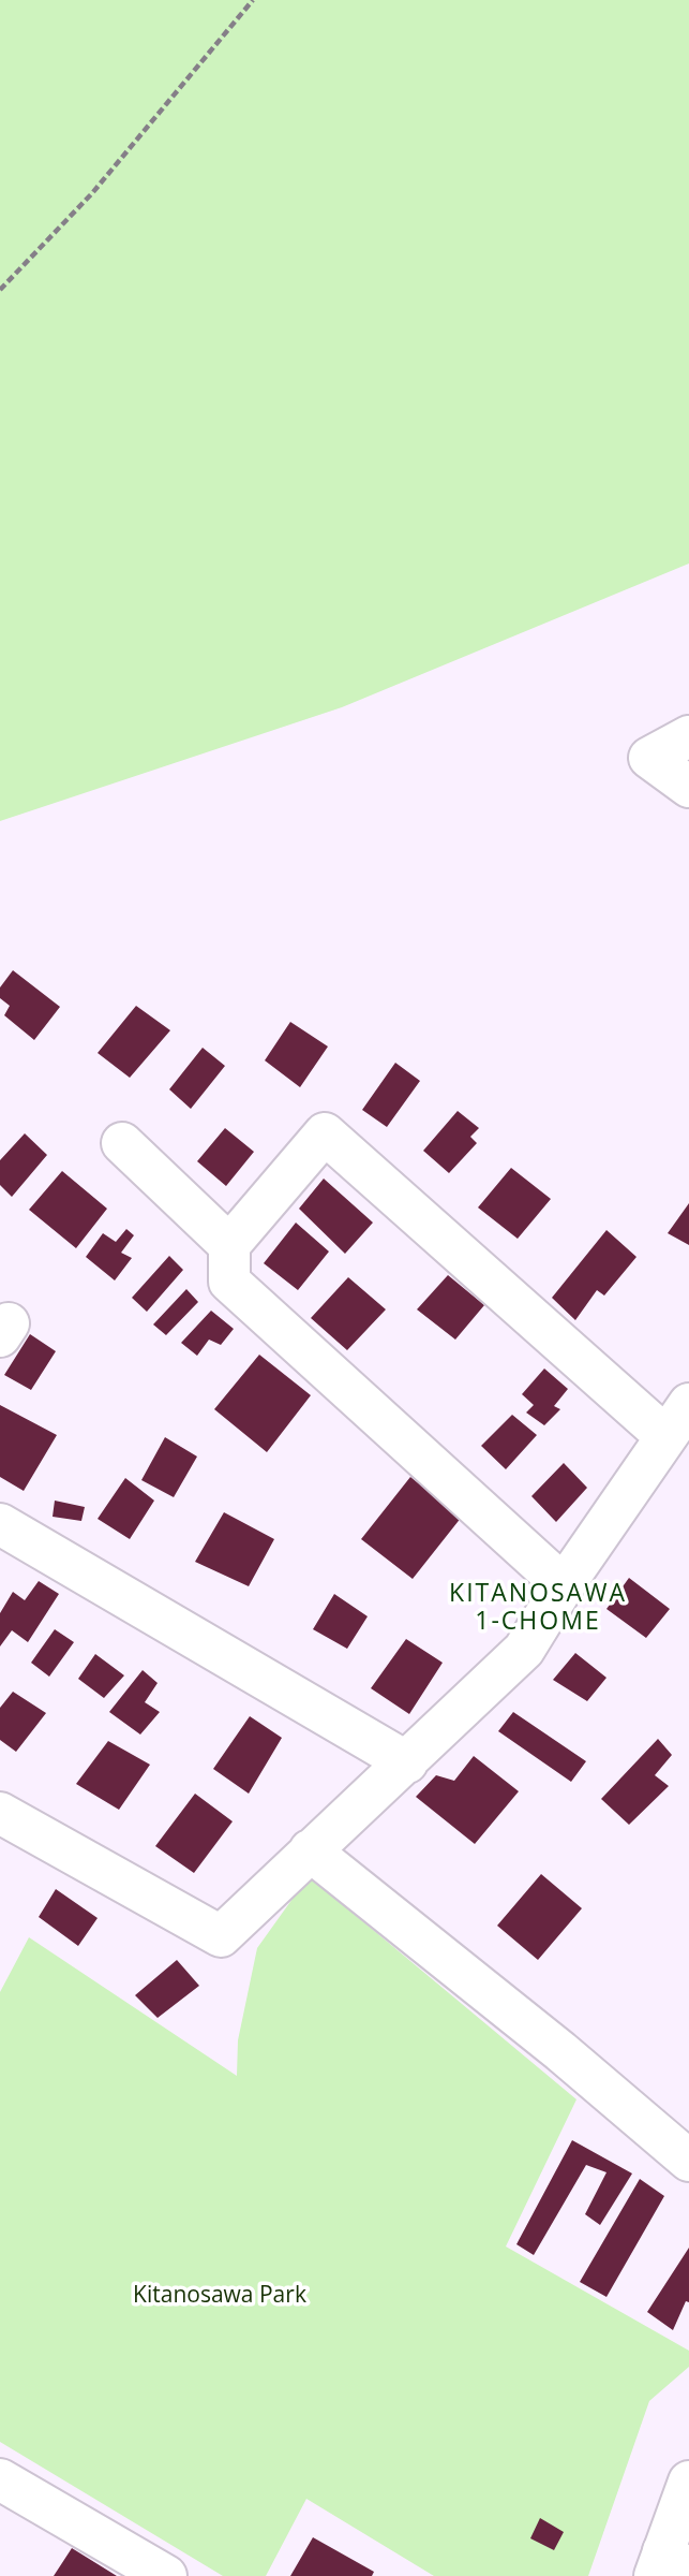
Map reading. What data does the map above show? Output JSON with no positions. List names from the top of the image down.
{
  "districts": ["KITANOSAWA 1-CHOME"],
  "parks": ["Kitanosawa Park"]
}
